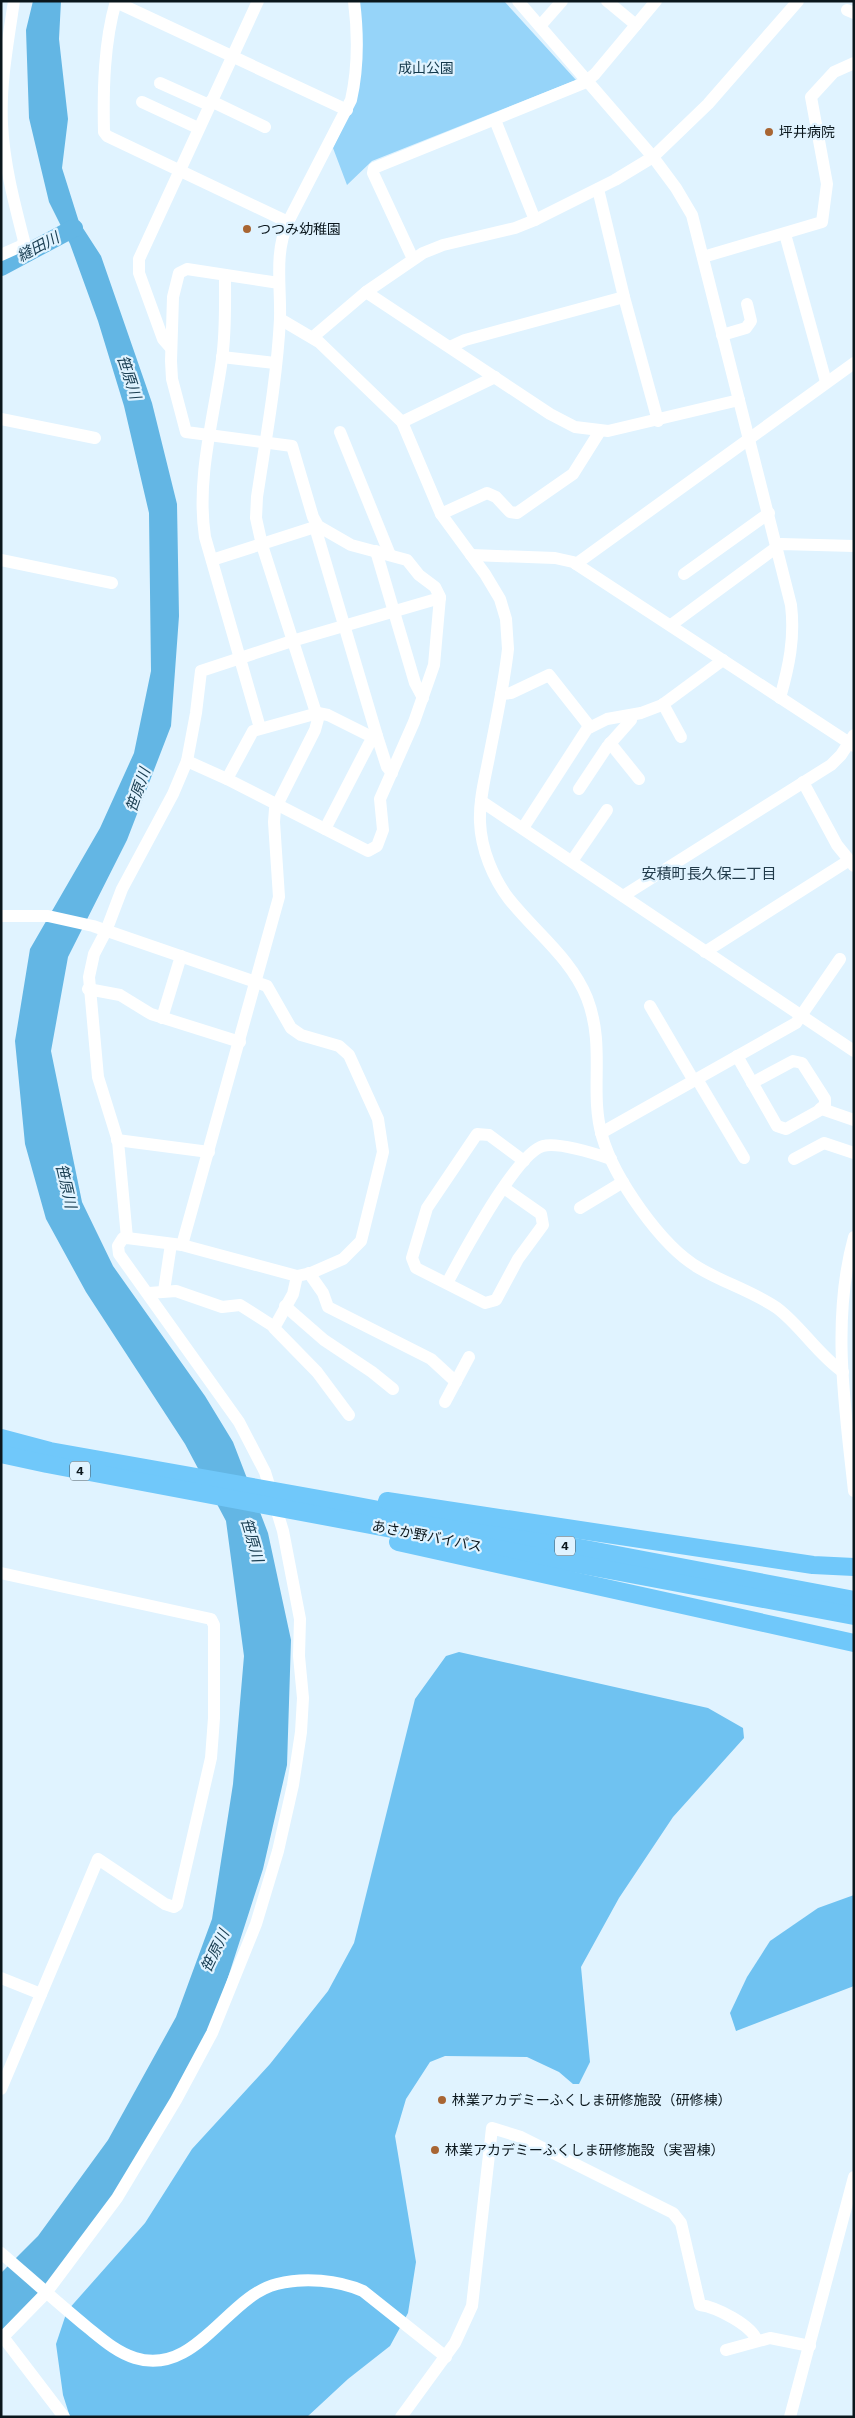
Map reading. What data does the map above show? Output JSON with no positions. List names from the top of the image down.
{
  "streets": {
    "highway": ["4", "あさか野バイパス"]
  },
  "districts": ["安積町長久保二丁目"],
  "water": ["縫田川", "笹原川"],
  "parks": ["成山公園"],
  "places": [
    "坪井病院",
    "つつみ幼稚園",
    "林業アカデミーふくしま研修施設（研修棟）",
    "林業アカデミーふくしま研修施設（実習棟）"
  ]
}
